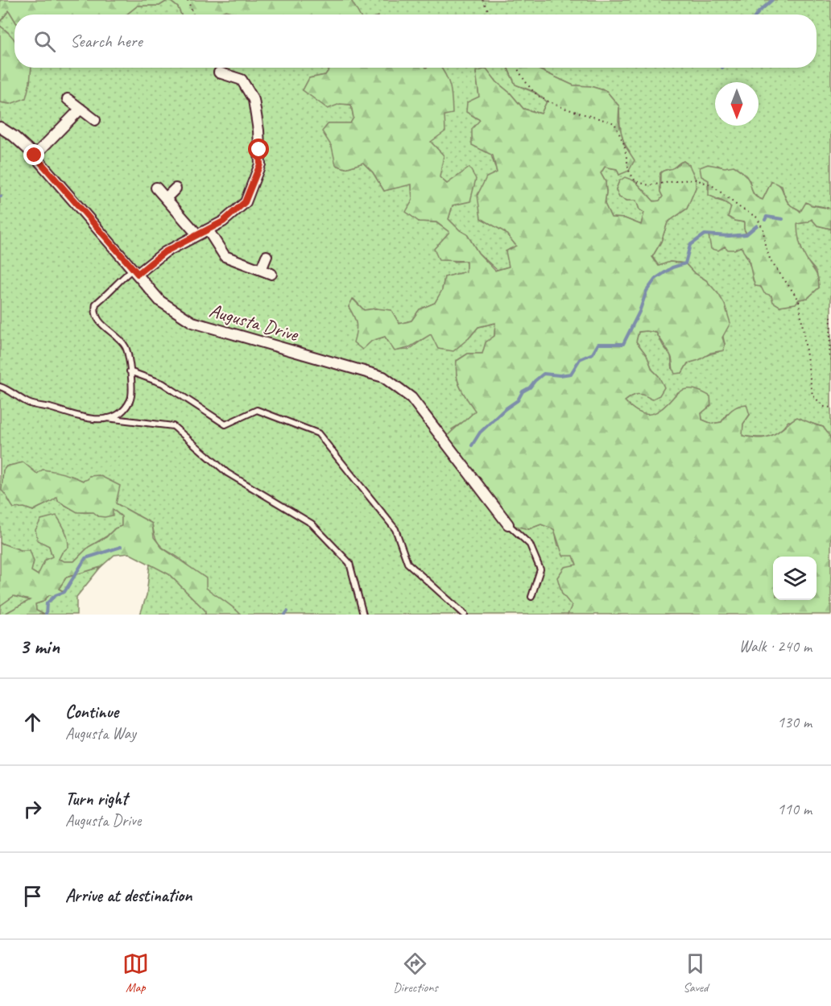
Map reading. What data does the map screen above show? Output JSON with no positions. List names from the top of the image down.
{
  "streets": {
    "street": ["Augusta Drive"]
  },
  "north": "bottom",
  "page": {
    "search": "Search here",
    "heading": ["3 min", "Walk · 240 m"],
    "list": [
      ["Continue", "Augusta Way", "130 m"],
      ["Turn right", "Augusta Drive", "110 m"],
      "Arrive at destination"
    ],
    "nav": ["Map", "Directions", "Saved"]
  }
}
